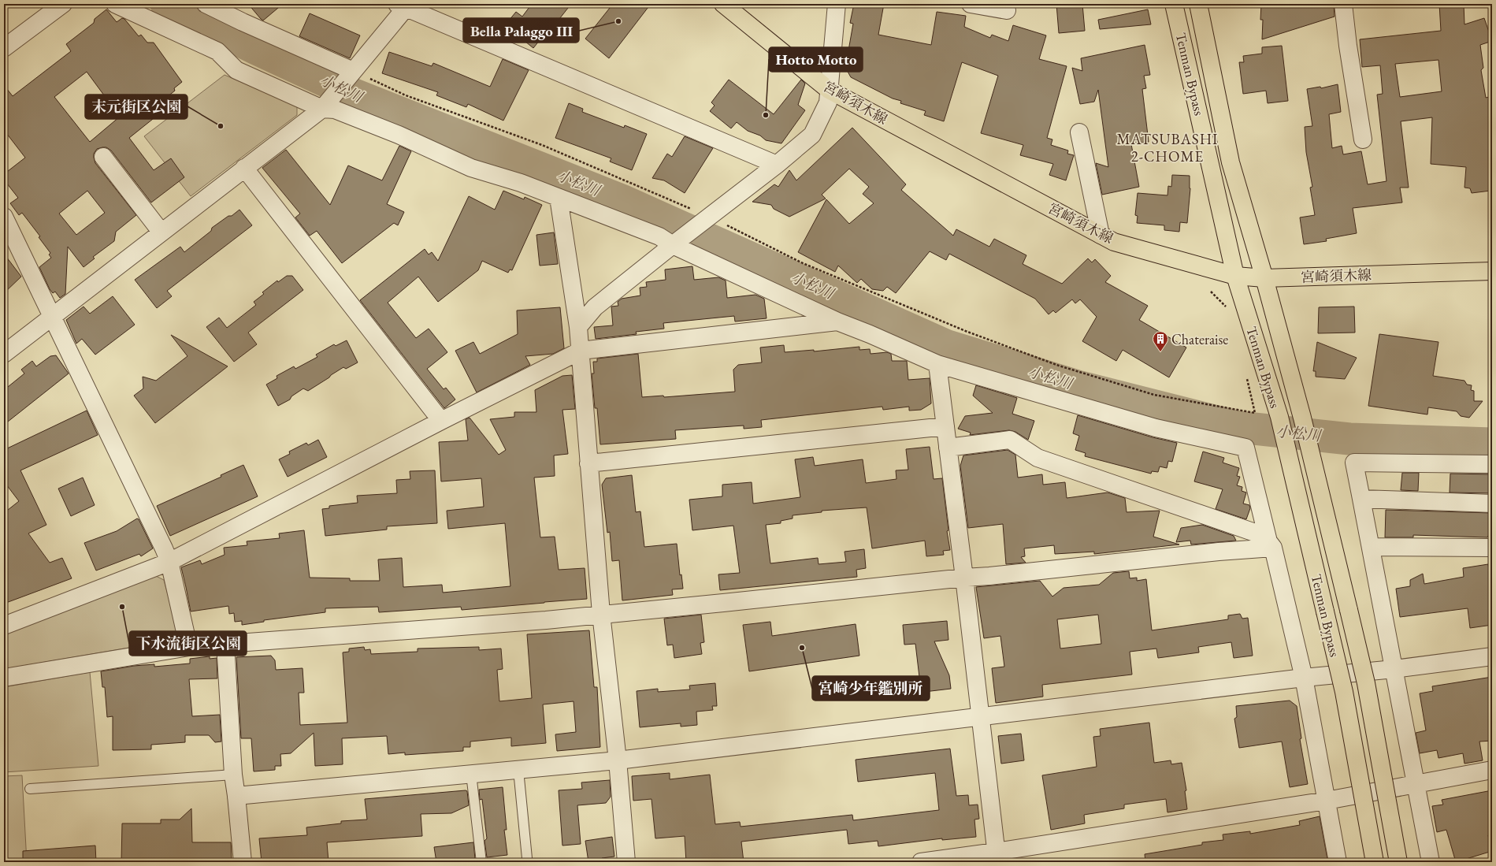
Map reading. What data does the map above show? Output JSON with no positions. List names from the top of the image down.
{
  "streets": {
    "main road": ["Tenman Bypass", "宮崎須木線"]
  },
  "crossings": [
    ["Tenman Bypass", "宮崎須木線"]
  ],
  "districts": ["MATSUBASHI 2-CHOME"],
  "water": ["小松川"],
  "places": {
    "other": [
      "Bella Palaggo III",
      "Hotto Motto",
      "末元街区公園",
      "下水流街区公園",
      "宮崎少年鑑別所"
    ],
    "building": ["Chateraise"]
  }
}
